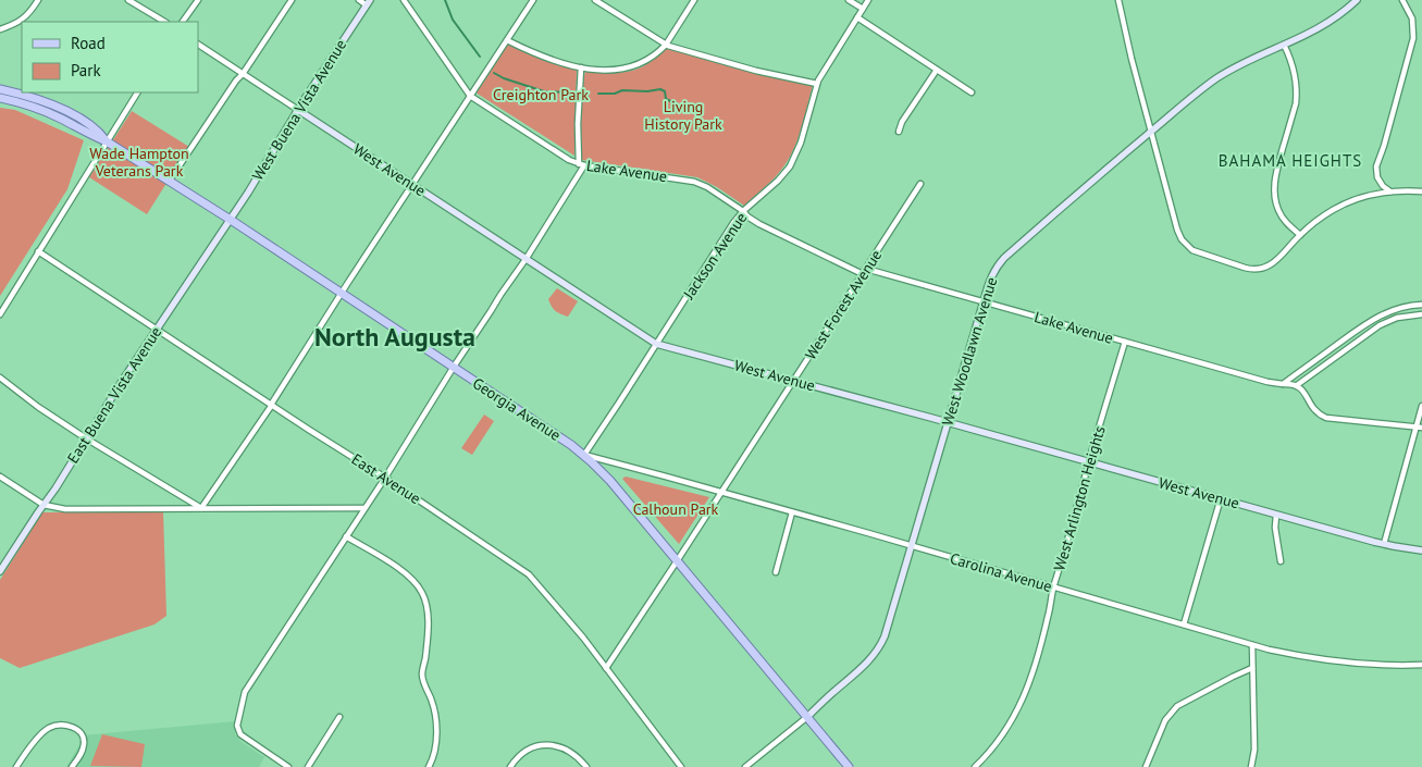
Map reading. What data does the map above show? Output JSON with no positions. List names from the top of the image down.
{
  "streets": {
    "main road": ["Georgia Avenue"],
    "street": [
      "West Buena Vista Avenue",
      "West Avenue",
      "Lake Avenue",
      "Jackson Avenue",
      "West Forest Avenue",
      "West Woodlawn Avenue",
      "East Buena Vista Avenue",
      "East Avenue",
      "West Arlington Heights",
      "Carolina Avenue"
    ]
  },
  "crossings": [
    ["West Buena Vista Avenue", "West Avenue"],
    ["West Buena Vista Avenue", "East Buena Vista Avenue"],
    ["West Buena Vista Avenue", "Georgia Avenue"],
    ["West Avenue", "Jackson Avenue"],
    ["West Avenue", "West Forest Avenue"],
    ["West Avenue", "West Woodlawn Avenue"],
    ["West Avenue", "West Arlington Heights"],
    ["Lake Avenue", "Jackson Avenue"],
    ["Lake Avenue", "West Forest Avenue"],
    ["Lake Avenue", "West Woodlawn Avenue"],
    ["Lake Avenue", "West Arlington Heights"],
    ["Jackson Avenue", "Georgia Avenue"],
    ["Jackson Avenue", "Carolina Avenue"],
    ["West Forest Avenue", "Georgia Avenue"],
    ["West Forest Avenue", "East Avenue"],
    ["West Forest Avenue", "Carolina Avenue"],
    ["West Woodlawn Avenue", "Georgia Avenue"],
    ["West Woodlawn Avenue", "Carolina Avenue"],
    ["East Buena Vista Avenue", "Georgia Avenue"],
    ["East Buena Vista Avenue", "East Avenue"],
    ["Georgia Avenue", "Carolina Avenue"],
    ["West Arlington Heights", "Carolina Avenue"]
  ],
  "districts": ["BAHAMA HEIGHTS", "North Augusta"],
  "parks": [
    "Creighton Park",
    "Living History Park",
    "Wade Hampton Veterans Park",
    "Calhoun Park"
  ],
  "legend": ["Road", "Park"]
}
